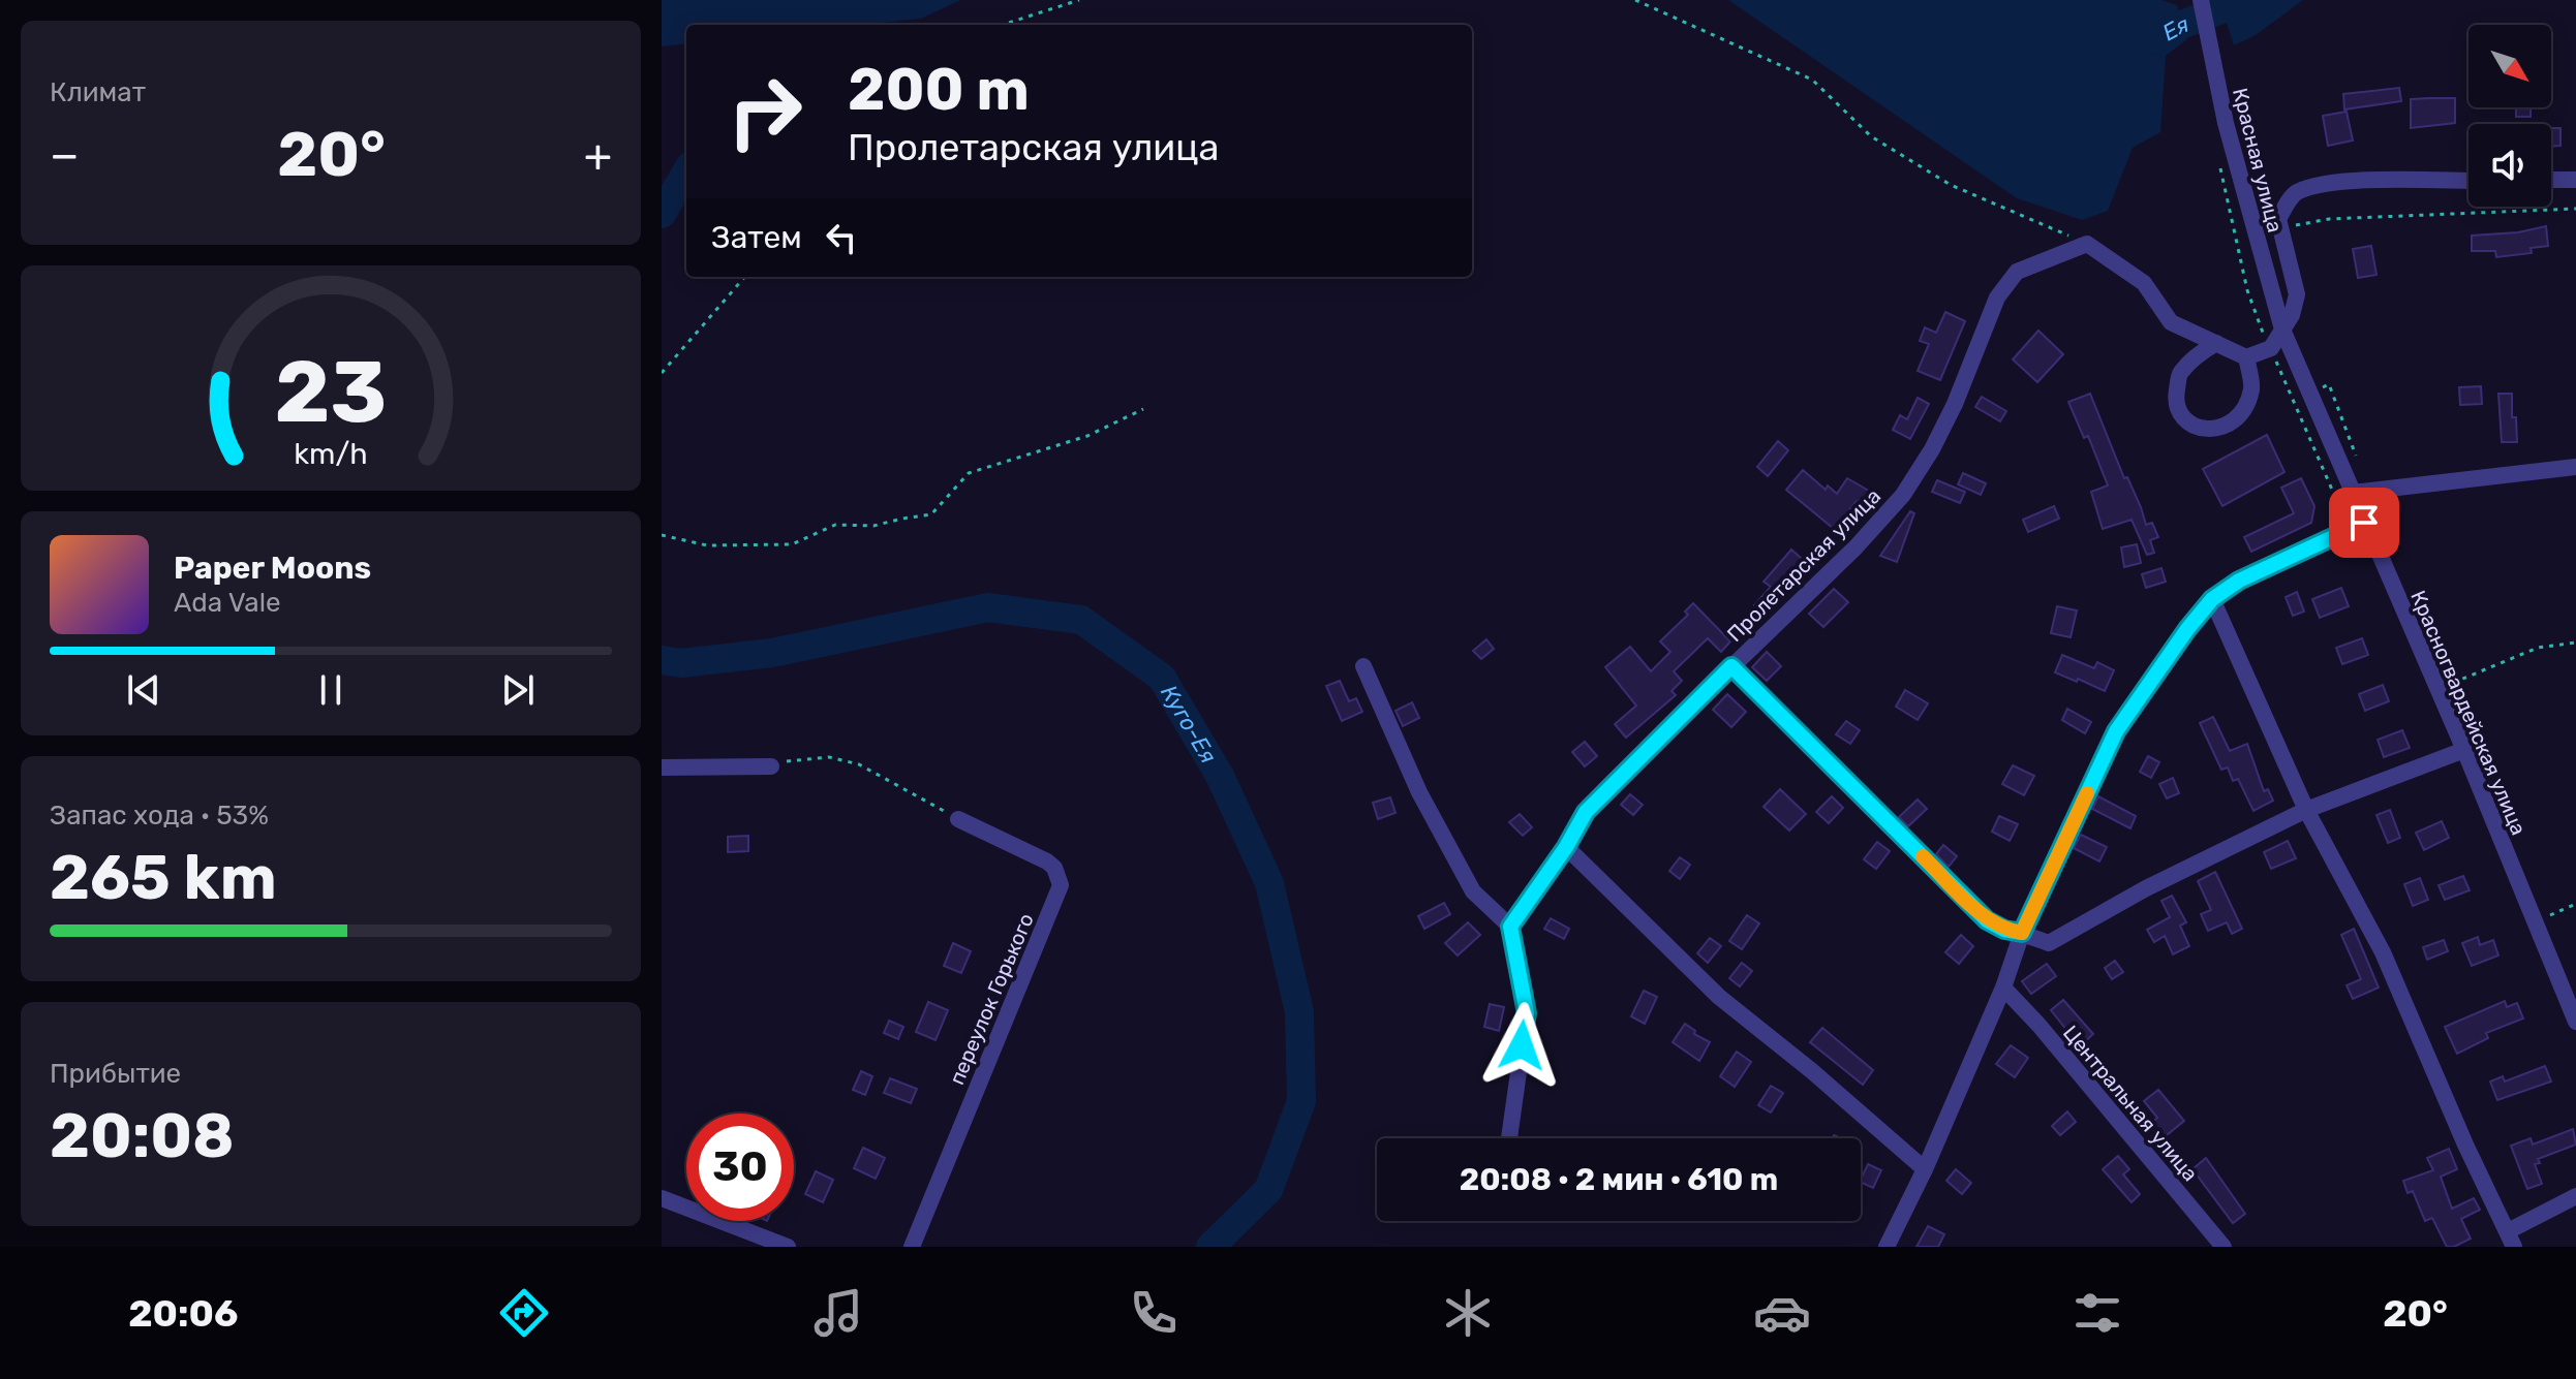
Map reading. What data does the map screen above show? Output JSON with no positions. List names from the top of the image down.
{
  "streets": {
    "street": [
      "Красная улица",
      "Пролетарская улица",
      "Красногвардейская улица",
      "переулок Горького",
      "Центральная улица"
    ]
  },
  "crossings": [
    ["Красная улица", "Красногвардейская улица"]
  ],
  "water": ["Ея", "Куго-Ея"],
  "north": "bottom right",
  "page": {
    "tile": [
      "Климат",
      ["Запас хода · 53%", "265 km"],
      ["Прибытие", "20:08"]
    ],
    "turn": ["200 m", "Пролетарская улица"],
    "heat": ["−", "20°", "+"],
    "then": "Затем",
    "song": ["Paper Moons", "Ada Vale"],
    "limit": "30",
    "trip": "20:08 · 2 мин · 610 m",
    "tabs": ["20:06", "20°"],
    "gauge": ["23", "km/h"]
  }
}
